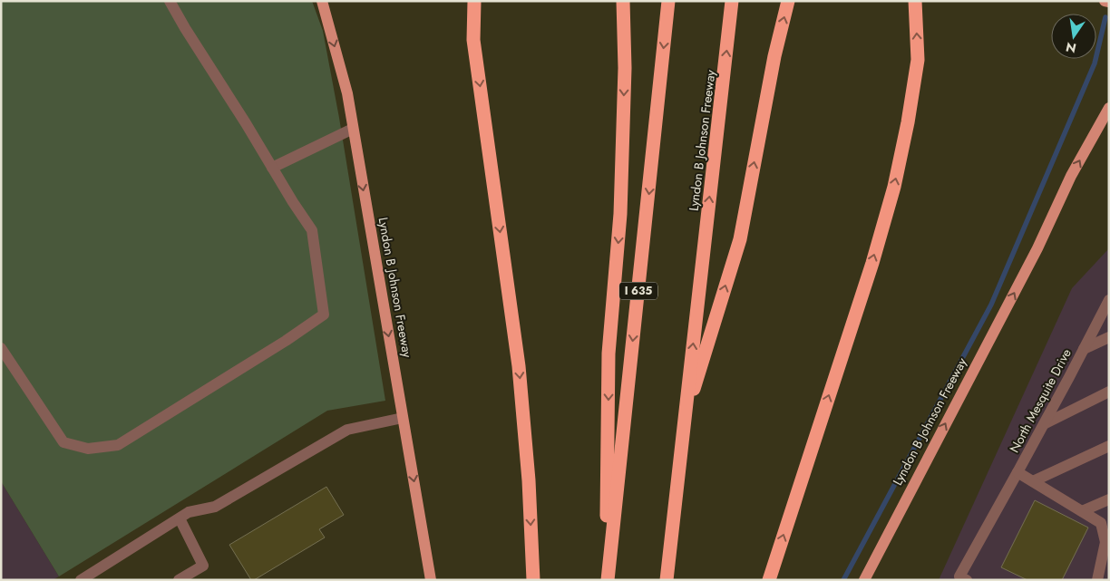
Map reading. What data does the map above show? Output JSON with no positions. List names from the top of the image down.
{
  "streets": {
    "highway": ["Lyndon B Johnson Freeway", "I 635"],
    "street": ["North Mesquite Drive"]
  },
  "north": "bottom"
}
